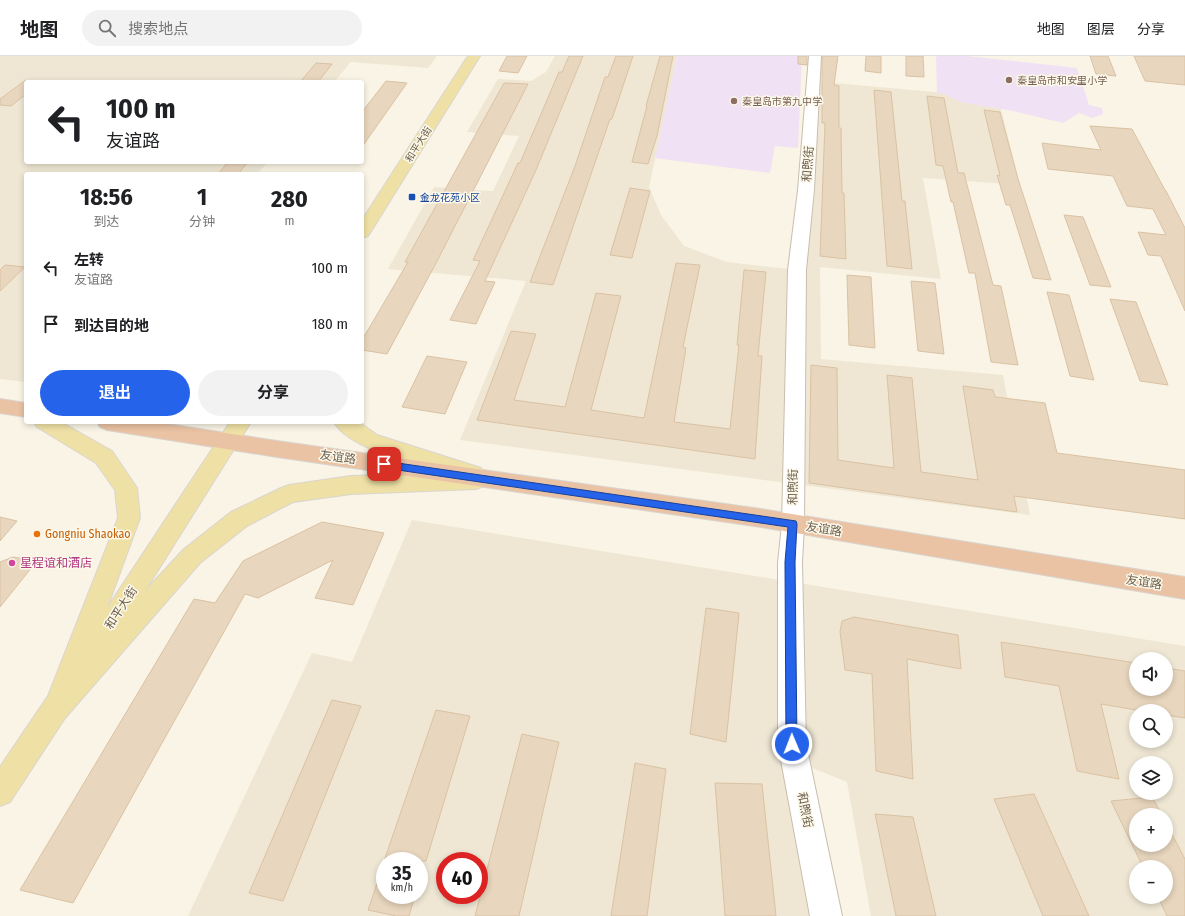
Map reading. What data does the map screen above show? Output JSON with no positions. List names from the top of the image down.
{
  "streets": {
    "highway": ["友谊路"],
    "main road": ["和平大街"],
    "street": ["和煦街"]
  },
  "crossings": [
    ["和平大街", "友谊路"],
    ["和煦街", "友谊路"]
  ],
  "places": {
    "other": [
      "秦皇岛市和安里小学",
      "秦皇岛市第九中学",
      "Gongniu Shaokao",
      "星程谊和酒店"
    ],
    "transit": ["金龙花苑小区"]
  },
  "page": {
    "header": "地图",
    "search": "搜索地点",
    "nav": ["地图", "图层", "分享"],
    "turn": ["100 m", "友谊路"],
    "eta": [
      "18:56",
      "到达",
      "1",
      "分钟",
      "280",
      "m"
    ],
    "list": [
      {
        "name": "左转",
        "note": "友谊路",
        "value": "100 m"
      },
      {
        "name": "到达目的地",
        "value": "180 m"
      }
    ],
    "buttons": ["退出", "分享"],
    "map_buttons": ["+", "−"],
    "speed": "35 km/h",
    "limit": "40"
  }
}
